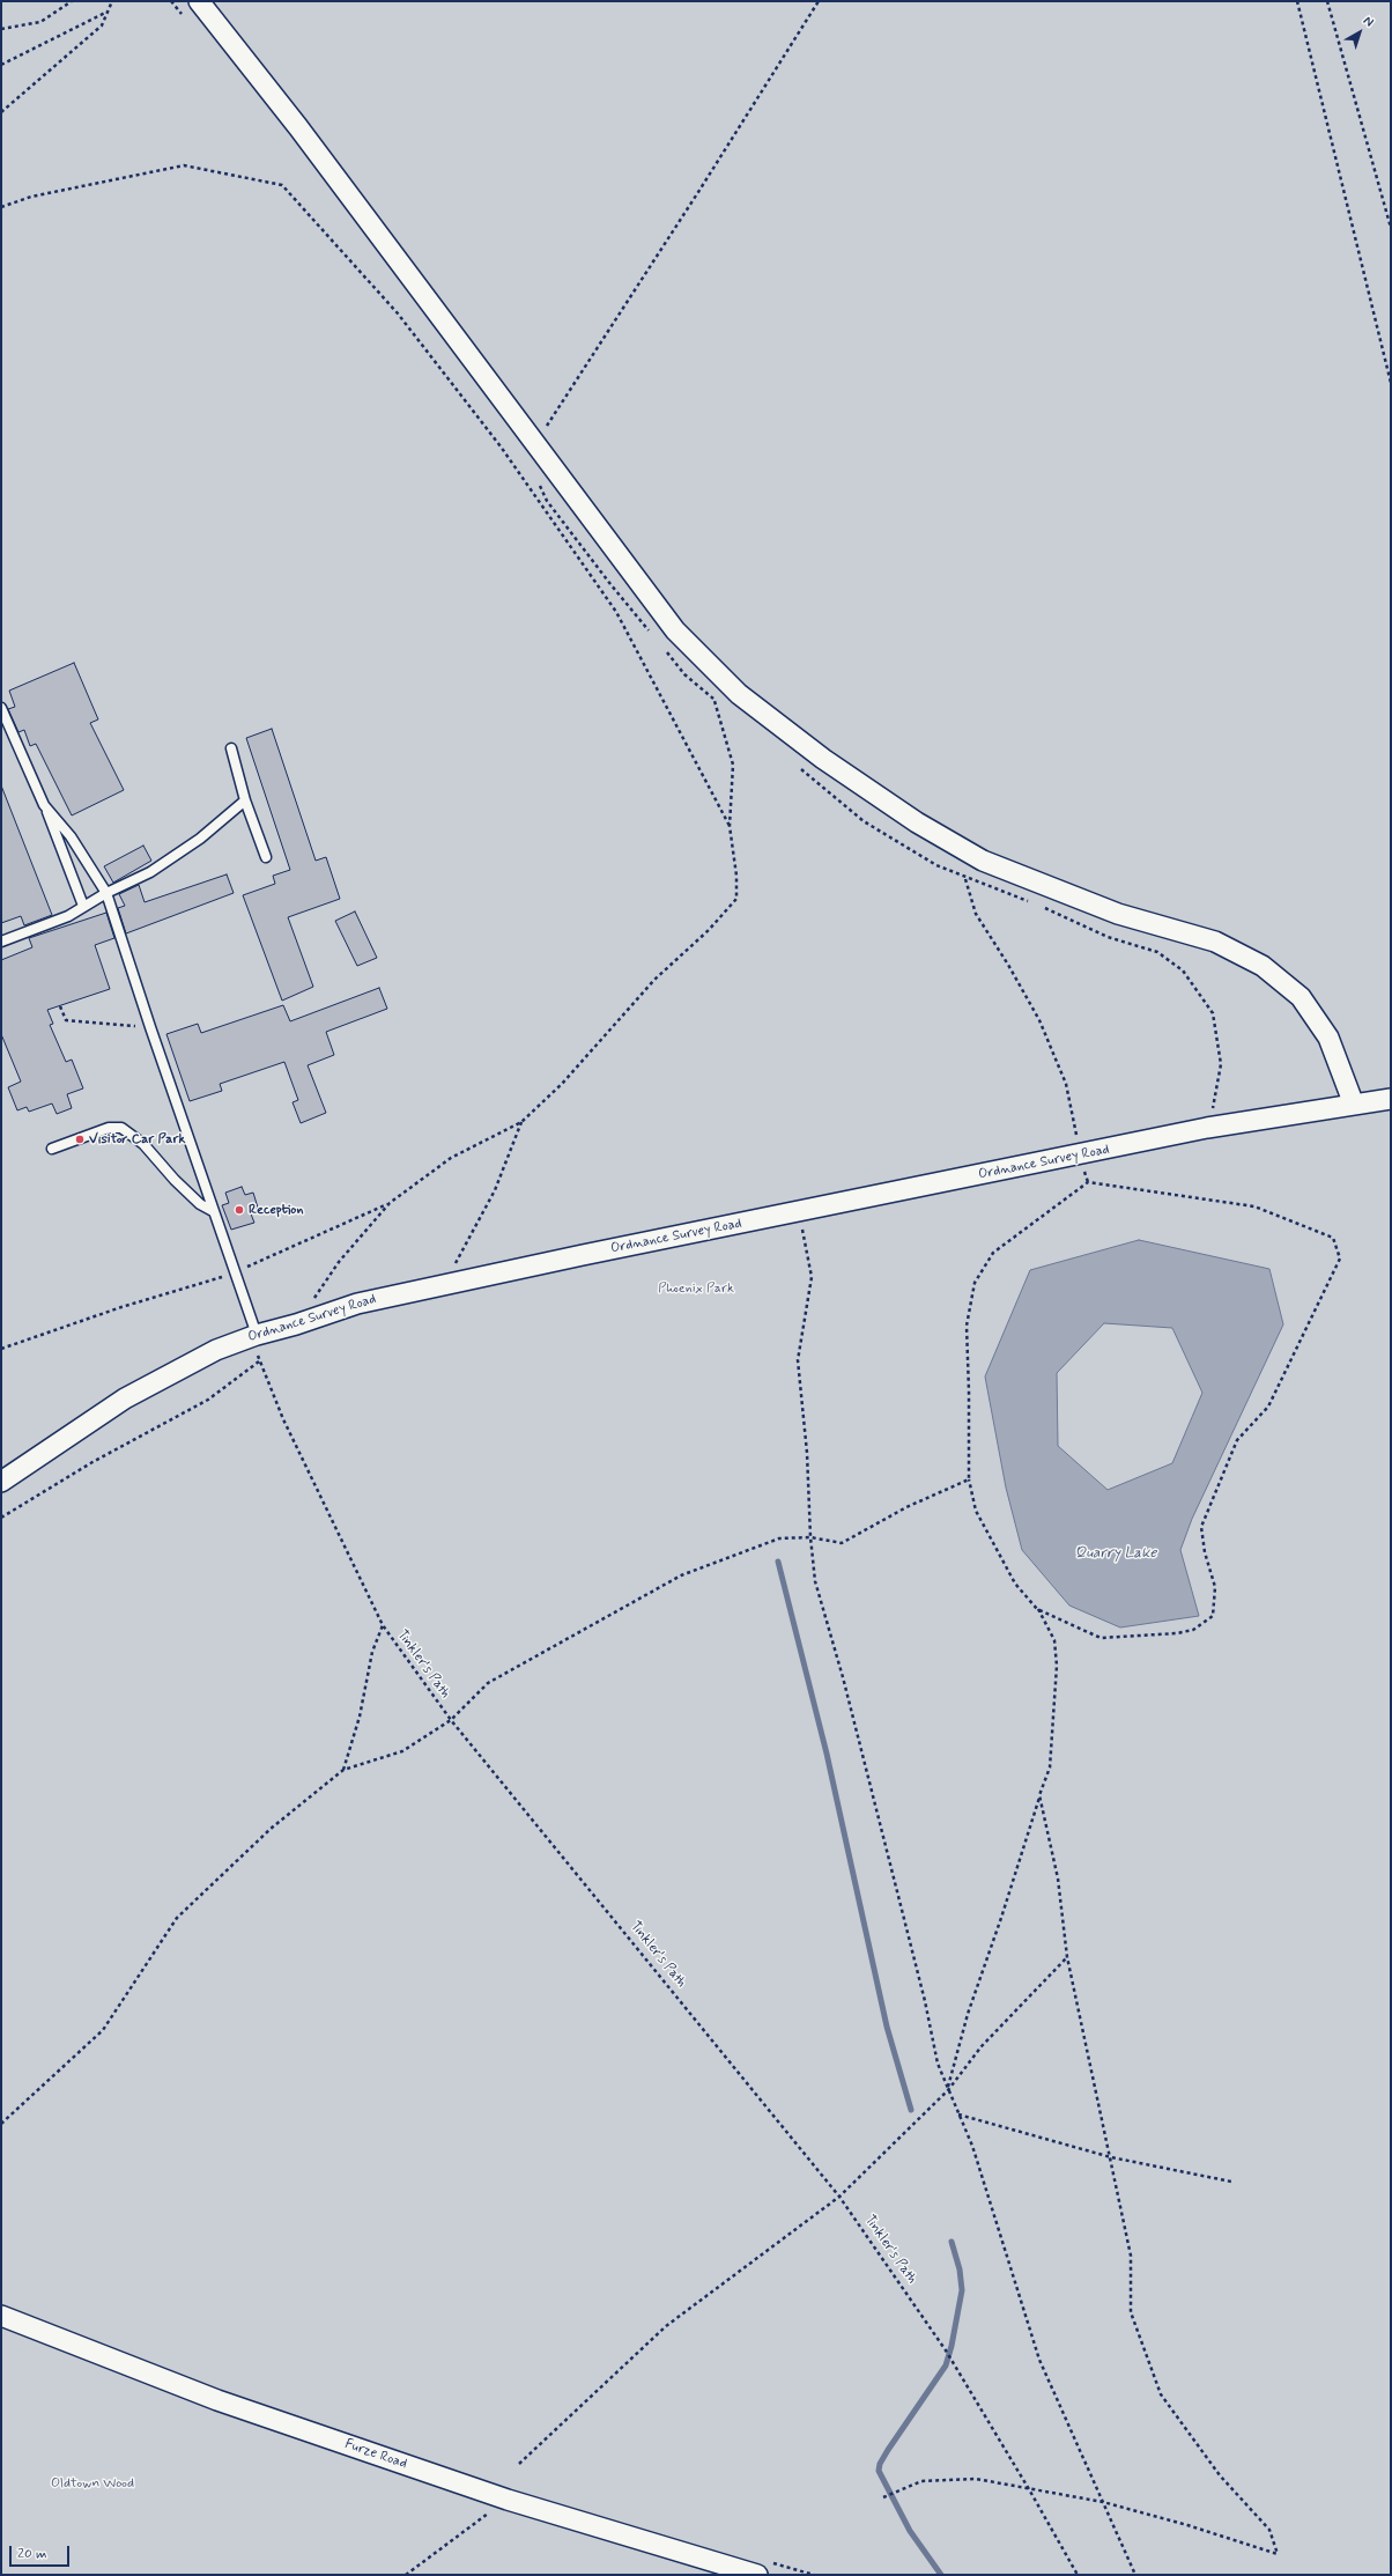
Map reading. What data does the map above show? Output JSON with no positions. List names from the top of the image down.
{
  "streets": {
    "street": ["Ordnance Survey Road", "Furze Road"],
    "path": ["Tinkler's Path"]
  },
  "crossings": [
    ["Ordnance Survey Road", "Tinkler's Path"]
  ],
  "water": ["Quarry Lake"],
  "parks": ["Phoenix Park", "Oldtown Wood"],
  "places": ["Visitor Car Park", "Reception"],
  "scale_bar": "20 m",
  "north": "top right"
}
